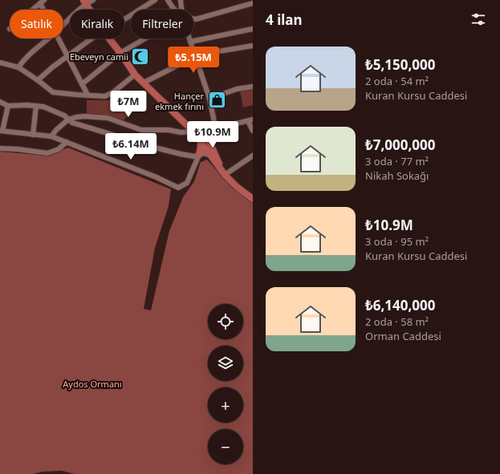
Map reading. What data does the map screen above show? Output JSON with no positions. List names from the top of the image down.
{
  "parks": ["Aydos Ormanı"],
  "places": {
    "mosque": ["Ebeveyn camii"],
    "shop": ["Hançer ekmek fırını"]
  },
  "page": {
    "heading": "4 ilan",
    "chip": ["Satılık", "Kiralık", "Filtreler"],
    "list": [
      {
        "name": "₺5,150,000",
        "note": "2 oda · 54 m² · Kuran Kursu Caddesi"
      },
      {
        "name": "₺7,000,000",
        "note": "3 oda · 77 m² · Nikah Sokağı"
      },
      {
        "name": "₺10.9M",
        "note": "3 oda · 95 m² · Kuran Kursu Caddesi"
      },
      {
        "name": "₺6,140,000",
        "note": "2 oda · 58 m² · Orman Caddesi"
      }
    ],
    "price": [
      "₺5.15M",
      "₺7M",
      "₺10.9M",
      "₺6.14M"
    ],
    "map_buttons": ["+", "−"]
  }
}
